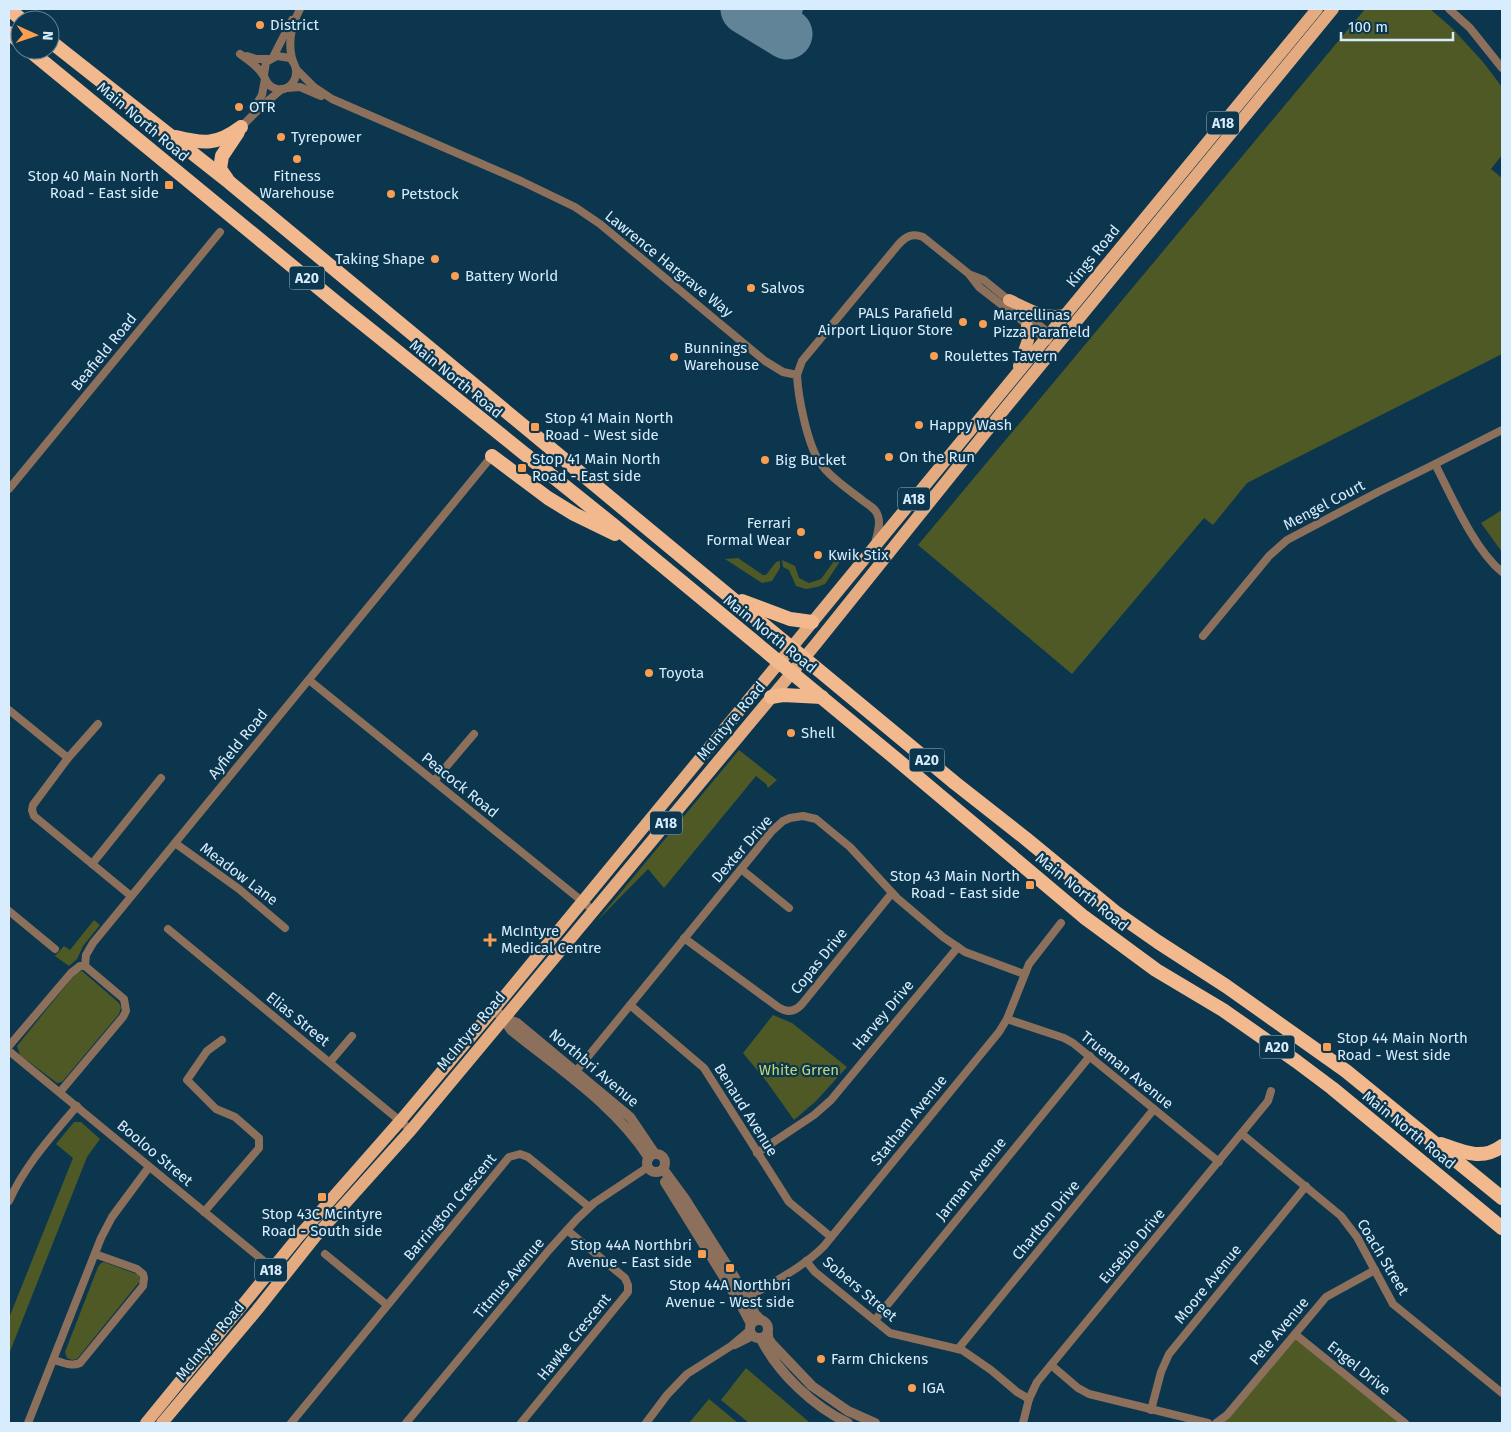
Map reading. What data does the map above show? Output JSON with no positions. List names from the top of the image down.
{
  "streets": {
    "highway": ["Main North Road", "A20"],
    "main road": ["A18", "Kings Road", "McIntyre Road"],
    "street": [
      "Lawrence Hargrave Way",
      "Beafield Road",
      "Mengel Court",
      "Ayfield Road",
      "Peacock Road",
      "Dexter Drive",
      "Meadow Lane",
      "Copas Drive",
      "Harvey Drive",
      "Elias Street",
      "Northbri Avenue",
      "Trueman Avenue",
      "Benaud Avenue",
      "Statham Avenue",
      "Booloo Street",
      "Jarman Avenue",
      "Barrington Crescent",
      "Charlton Drive",
      "Eusebio Drive",
      "Coach Street",
      "Titmus Avenue",
      "Moore Avenue",
      "Sobers Street",
      "Pele Avenue",
      "Hawke Crescent",
      "Engel Drive"
    ]
  },
  "crossings": [
    ["Main North Road", "Kings Road"],
    ["Main North Road", "McIntyre Road"],
    ["Kings Road", "McIntyre Road"],
    ["McIntyre Road", "Peacock Road"],
    ["McIntyre Road", "Elias Street"],
    ["McIntyre Road", "Northbri Avenue"],
    ["McIntyre Road", "Booloo Street"],
    ["Ayfield Road", "Peacock Road"],
    ["Ayfield Road", "Meadow Lane"],
    ["Dexter Drive", "Copas Drive"],
    ["Dexter Drive", "Harvey Drive"],
    ["Dexter Drive", "Northbri Avenue"],
    ["Dexter Drive", "Benaud Avenue"],
    ["Dexter Drive", "Statham Avenue"],
    ["Harvey Drive", "Benaud Avenue"],
    ["Northbri Avenue", "Statham Avenue"],
    ["Northbri Avenue", "Titmus Avenue"],
    ["Trueman Avenue", "Statham Avenue"],
    ["Trueman Avenue", "Jarman Avenue"],
    ["Trueman Avenue", "Charlton Drive"],
    ["Trueman Avenue", "Eusebio Drive"],
    ["Benaud Avenue", "Statham Avenue"],
    ["Statham Avenue", "Sobers Street"],
    ["Jarman Avenue", "Sobers Street"],
    ["Barrington Crescent", "Titmus Avenue"],
    ["Charlton Drive", "Sobers Street"],
    ["Eusebio Drive", "Coach Street"],
    ["Eusebio Drive", "Sobers Street"],
    ["Coach Street", "Moore Avenue"],
    ["Coach Street", "Pele Avenue"],
    ["Titmus Avenue", "Hawke Crescent"],
    ["Pele Avenue", "Engel Drive"]
  ],
  "parks": ["White Grren"],
  "places": {
    "other": [
      "District",
      "OTR",
      "Tyrepower",
      "Fitness Warehouse",
      "Petstock",
      "Taking Shape",
      "Battery World",
      "Salvos",
      "PALS Parafield Airport Liquor Store",
      "Marcellinas Pizza Parafield",
      "Roulettes Tavern",
      "Bunnings Warehouse",
      "Happy Wash",
      "On the Run",
      "Big Bucket",
      "Ferrari Formal Wear",
      "Kwik Stix",
      "Toyota",
      "Shell",
      "Farm Chickens",
      "IGA"
    ],
    "transit": [
      "Stop 40 Main North Road - East side",
      "Stop 41 Main North Road - West side",
      "Stop 41 Main North Road - East side",
      "Stop 43 Main North Road - East side",
      "Stop 44 Main North Road - West side",
      "Stop 43C Mcintyre Road - South side",
      "Stop 44A Northbri Avenue - East side",
      "Stop 44A Northbri Avenue - West side"
    ],
    "health": ["McIntyre Medical Centre"]
  },
  "scale_bar": "100 m",
  "north": "right"
}
